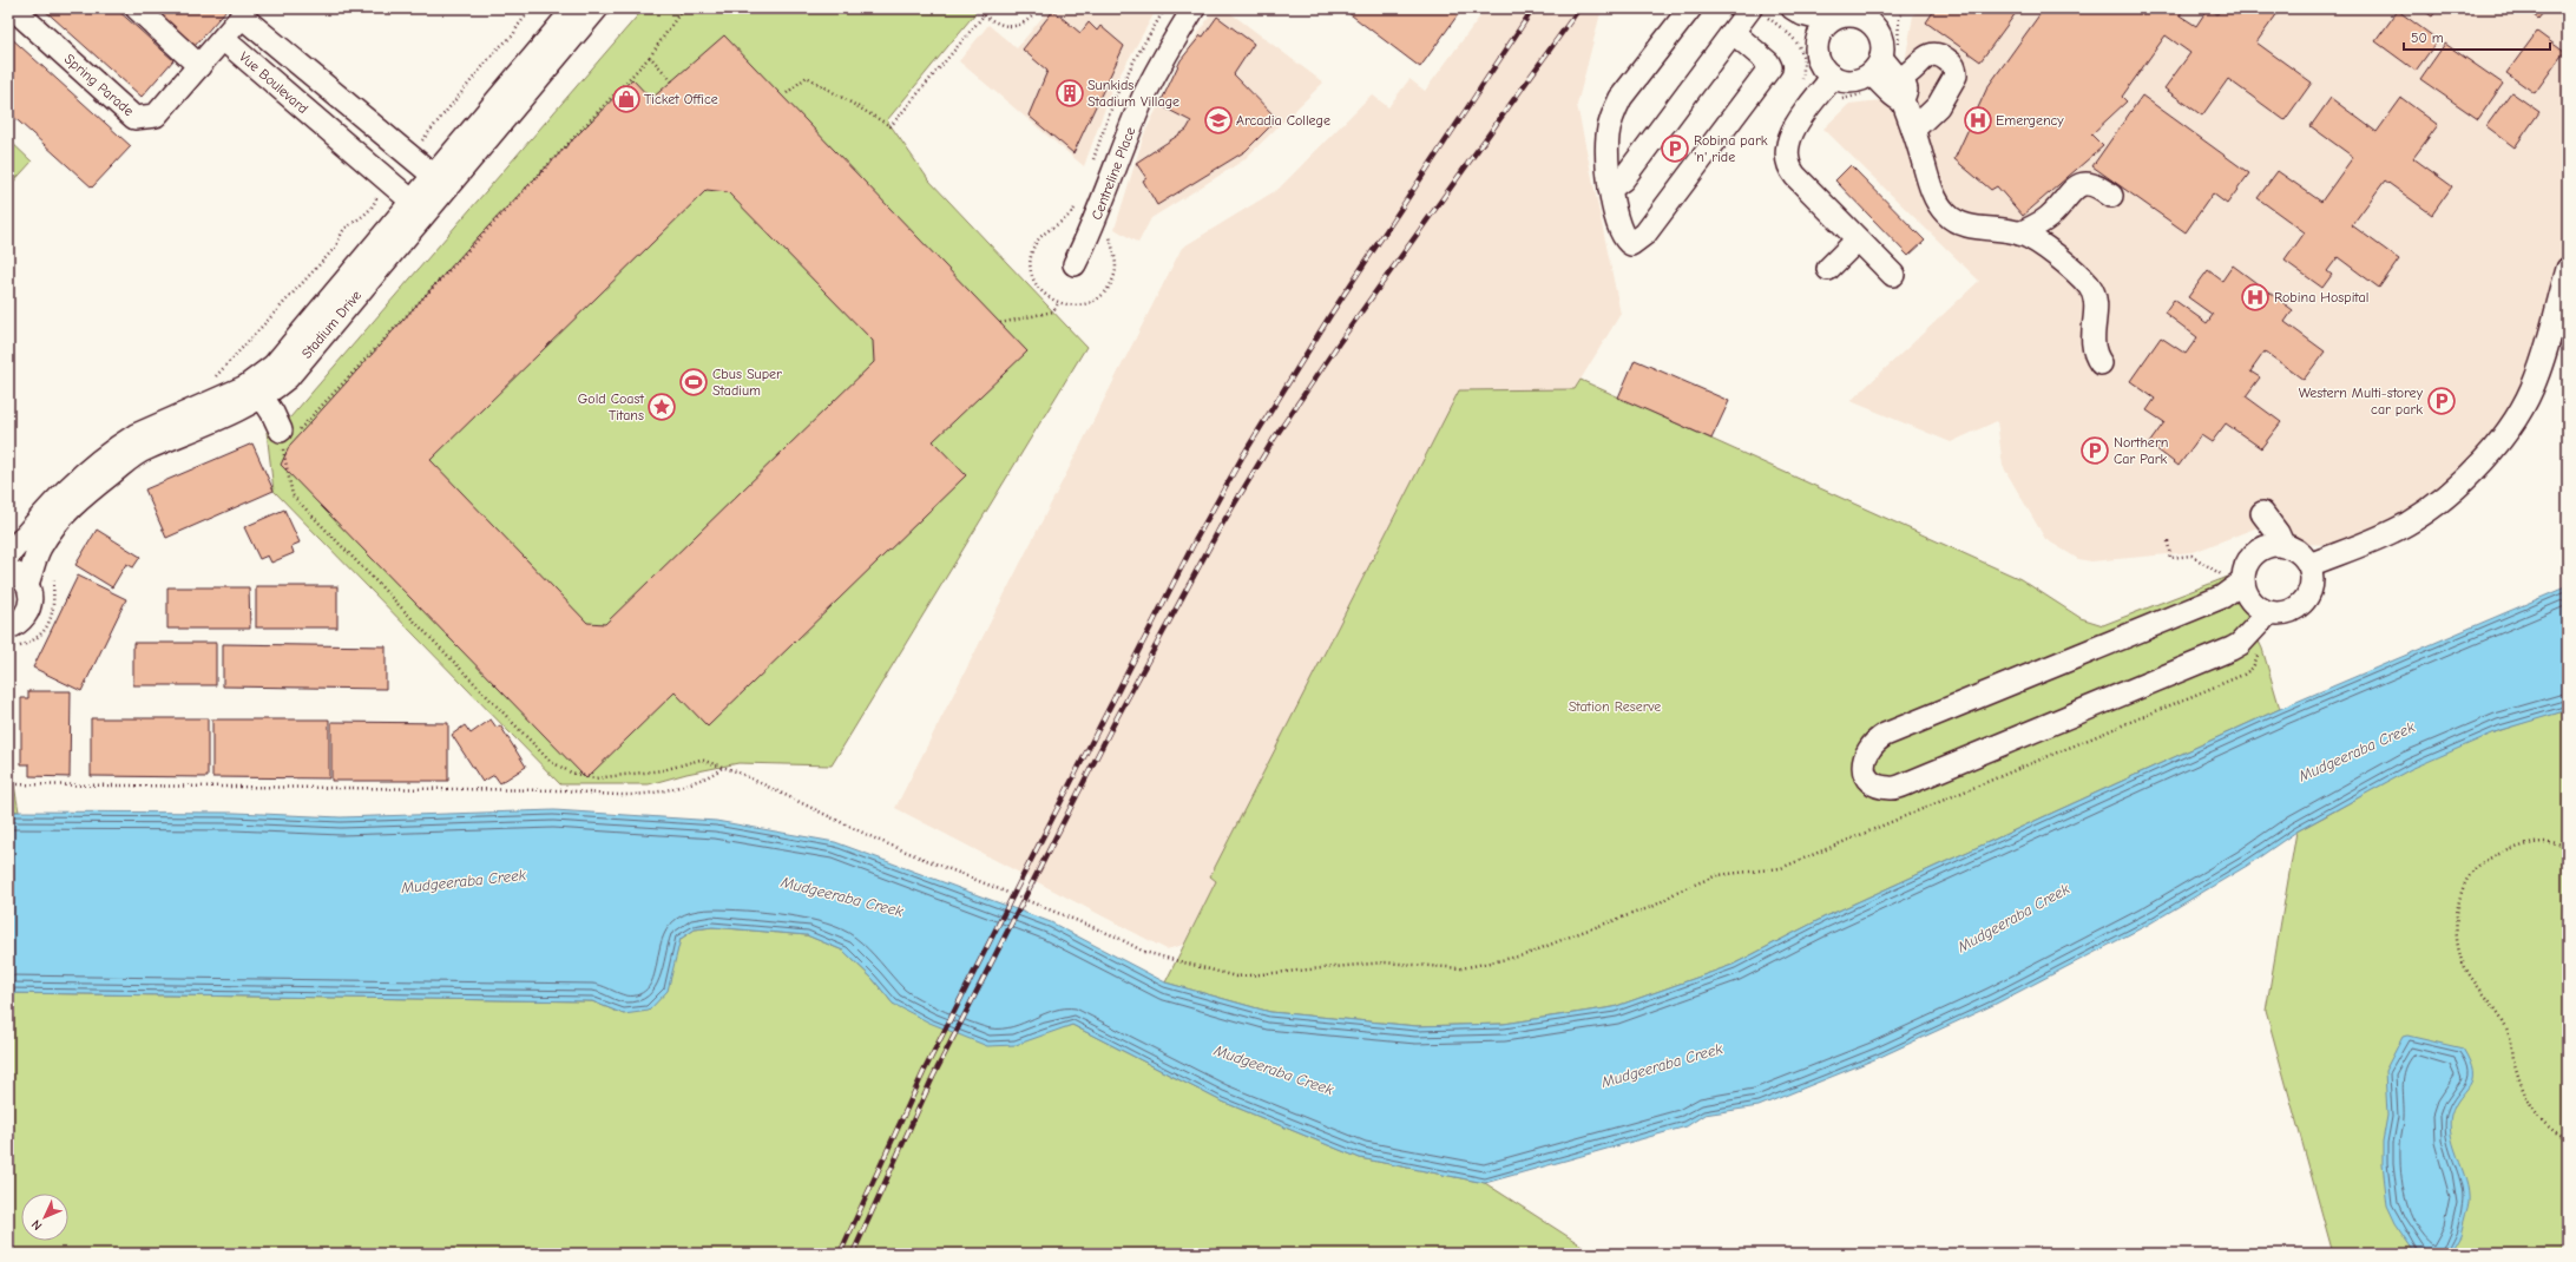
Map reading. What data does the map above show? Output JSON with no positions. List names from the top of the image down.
{
  "streets": {
    "street": [
      "Vue Boulevard",
      "Spring Parade",
      "Centreline Place",
      "Stadium Drive"
    ]
  },
  "crossings": [
    ["Vue Boulevard", "Spring Parade"],
    ["Vue Boulevard", "Stadium Drive"]
  ],
  "water": ["Mudgeeraba Creek"],
  "parks": ["Station Reserve"],
  "places": {
    "building": ["Sunkids Stadium Village"],
    "shop": ["Ticket Office"],
    "school or university": ["Arcadia College"],
    "hospital": ["Emergency", "Robina Hospital"],
    "parking": ["Robina park 'n' ride", "Western Multi-storey car park", "Northern Car Park"],
    "sports": ["Cbus Super Stadium"],
    "place": ["Gold Coast Titans"]
  },
  "scale_bar": "50 m",
  "north": "bottom left"
}
